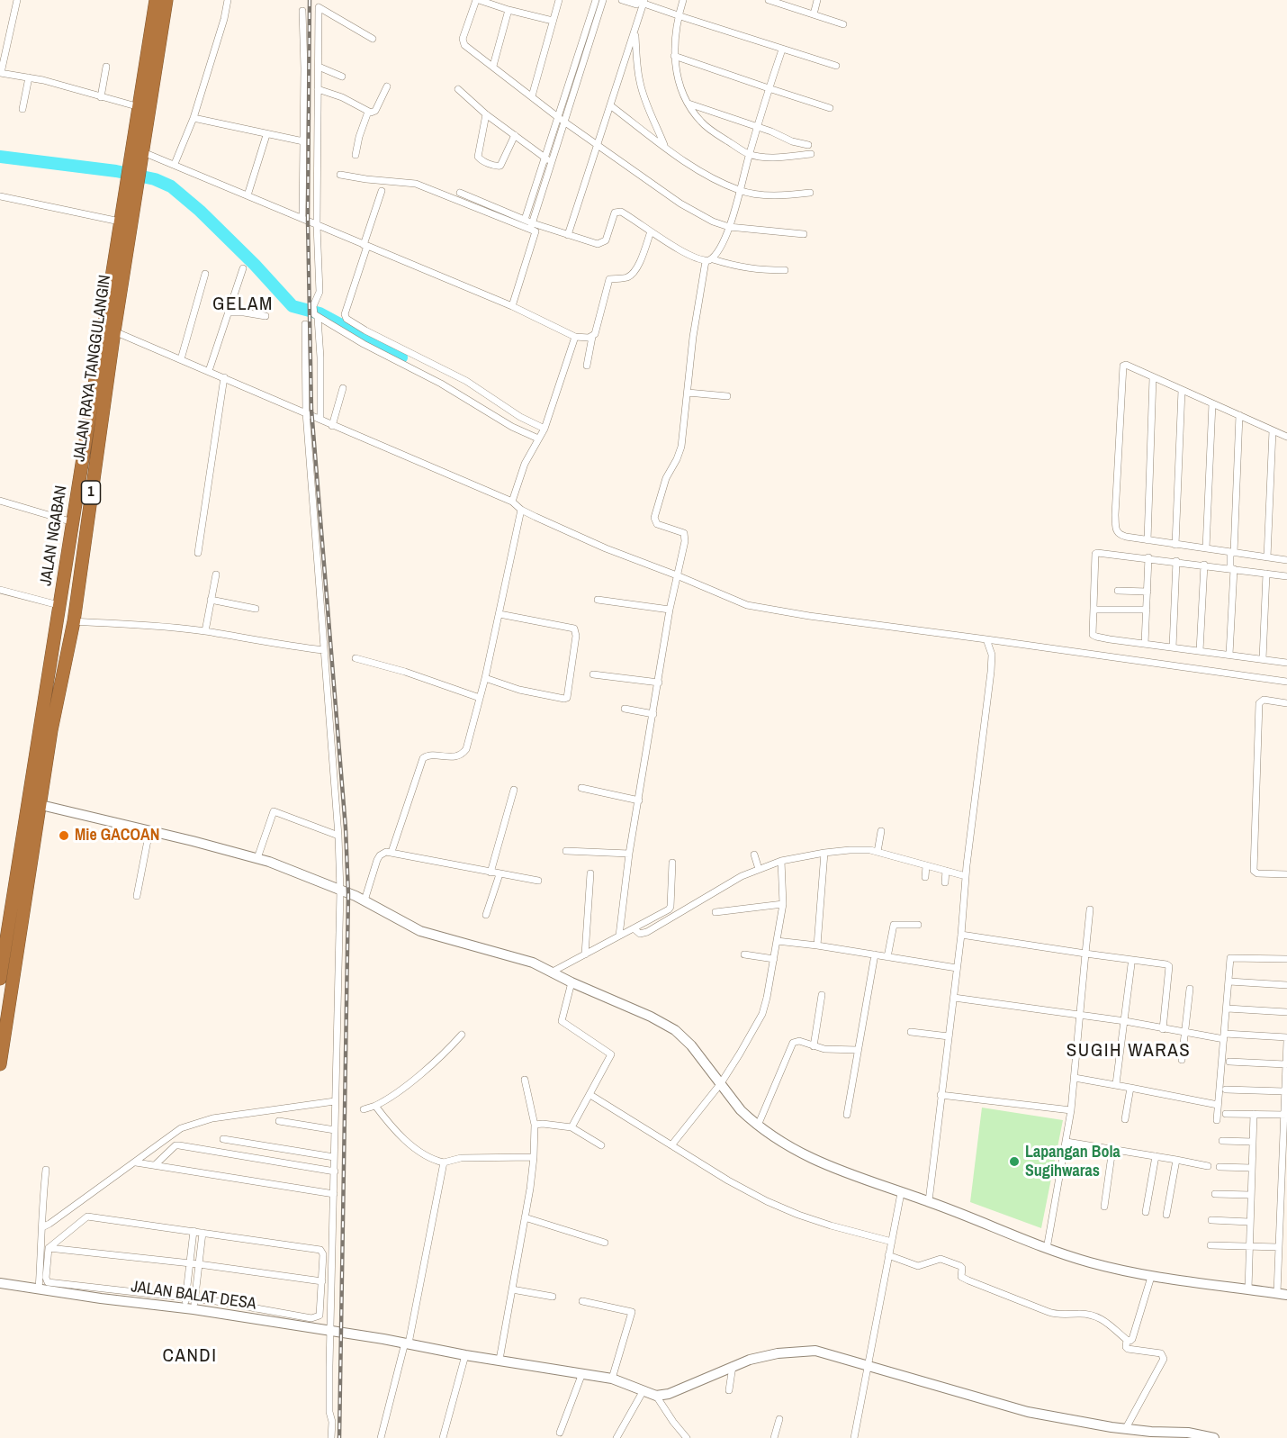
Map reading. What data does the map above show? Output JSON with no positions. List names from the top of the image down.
{
  "streets": {
    "highway": ["JALAN RAYA TANGGULANGIN", "1", "JALAN NGABAN"],
    "street": ["JALAN BALAT DESA"]
  },
  "crossings": [
    ["JALAN RAYA TANGGULANGIN", "1"],
    ["JALAN RAYA TANGGULANGIN", "JALAN NGABAN"],
    ["1", "JALAN NGABAN"]
  ],
  "districts": ["GELAM", "SUGIH WARAS", "CANDI"],
  "places": ["Mie GACOAN", "Lapangan Bola Sugihwaras"]
}
